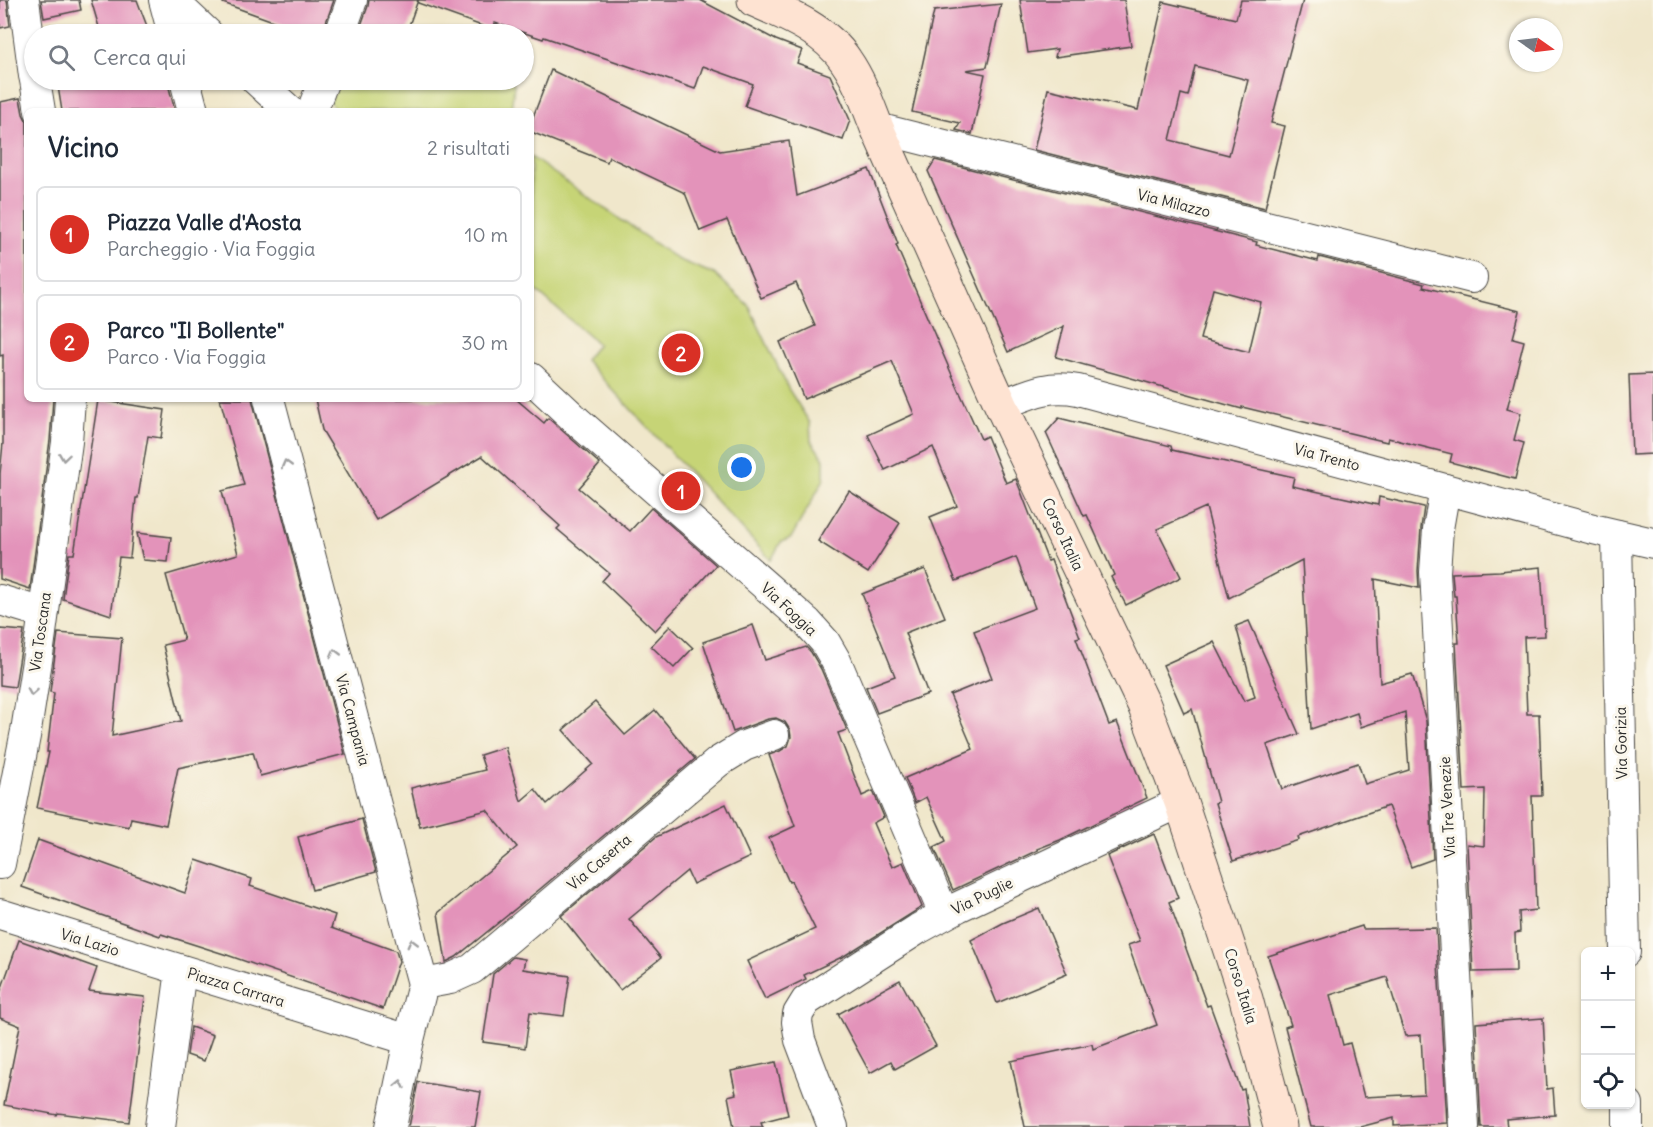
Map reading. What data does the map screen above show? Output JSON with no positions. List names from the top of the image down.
{
  "streets": {
    "street": [
      "Via Milazzo",
      "Via Trento",
      "Corso Italia",
      "Via Foggia",
      "Via Toscana",
      "Via Campania",
      "Via Gorizia",
      "Via Tre Venezie",
      "Via Caserta",
      "Via Puglie",
      "Via Lazio",
      "Piazza Carrara"
    ]
  },
  "crossings": [
    ["Via Milazzo", "Corso Italia"],
    ["Via Trento", "Corso Italia"],
    ["Via Trento", "Via Gorizia"],
    ["Via Trento", "Via Tre Venezie"],
    ["Corso Italia", "Via Puglie"],
    ["Via Foggia", "Via Puglie"],
    ["Via Campania", "Via Caserta"],
    ["Via Campania", "Piazza Carrara"],
    ["Via Lazio", "Piazza Carrara"]
  ],
  "one_way": ["Via Toscana", "Via Campania"],
  "north": "right",
  "page": {
    "search": "Cerca qui",
    "heading": ["Vicino", "2 risultati"],
    "list": [
      {
        "mark": "1",
        "name": "Piazza Valle d'Aosta",
        "note": "Parcheggio · Via Foggia",
        "value": "10 m"
      },
      {
        "mark": "2",
        "name": "Parco \"Il Bollente\"",
        "note": "Parco · Via Foggia",
        "value": "30 m"
      }
    ],
    "pins": ["2", "1"],
    "map_buttons": ["+", "−"]
  }
}
